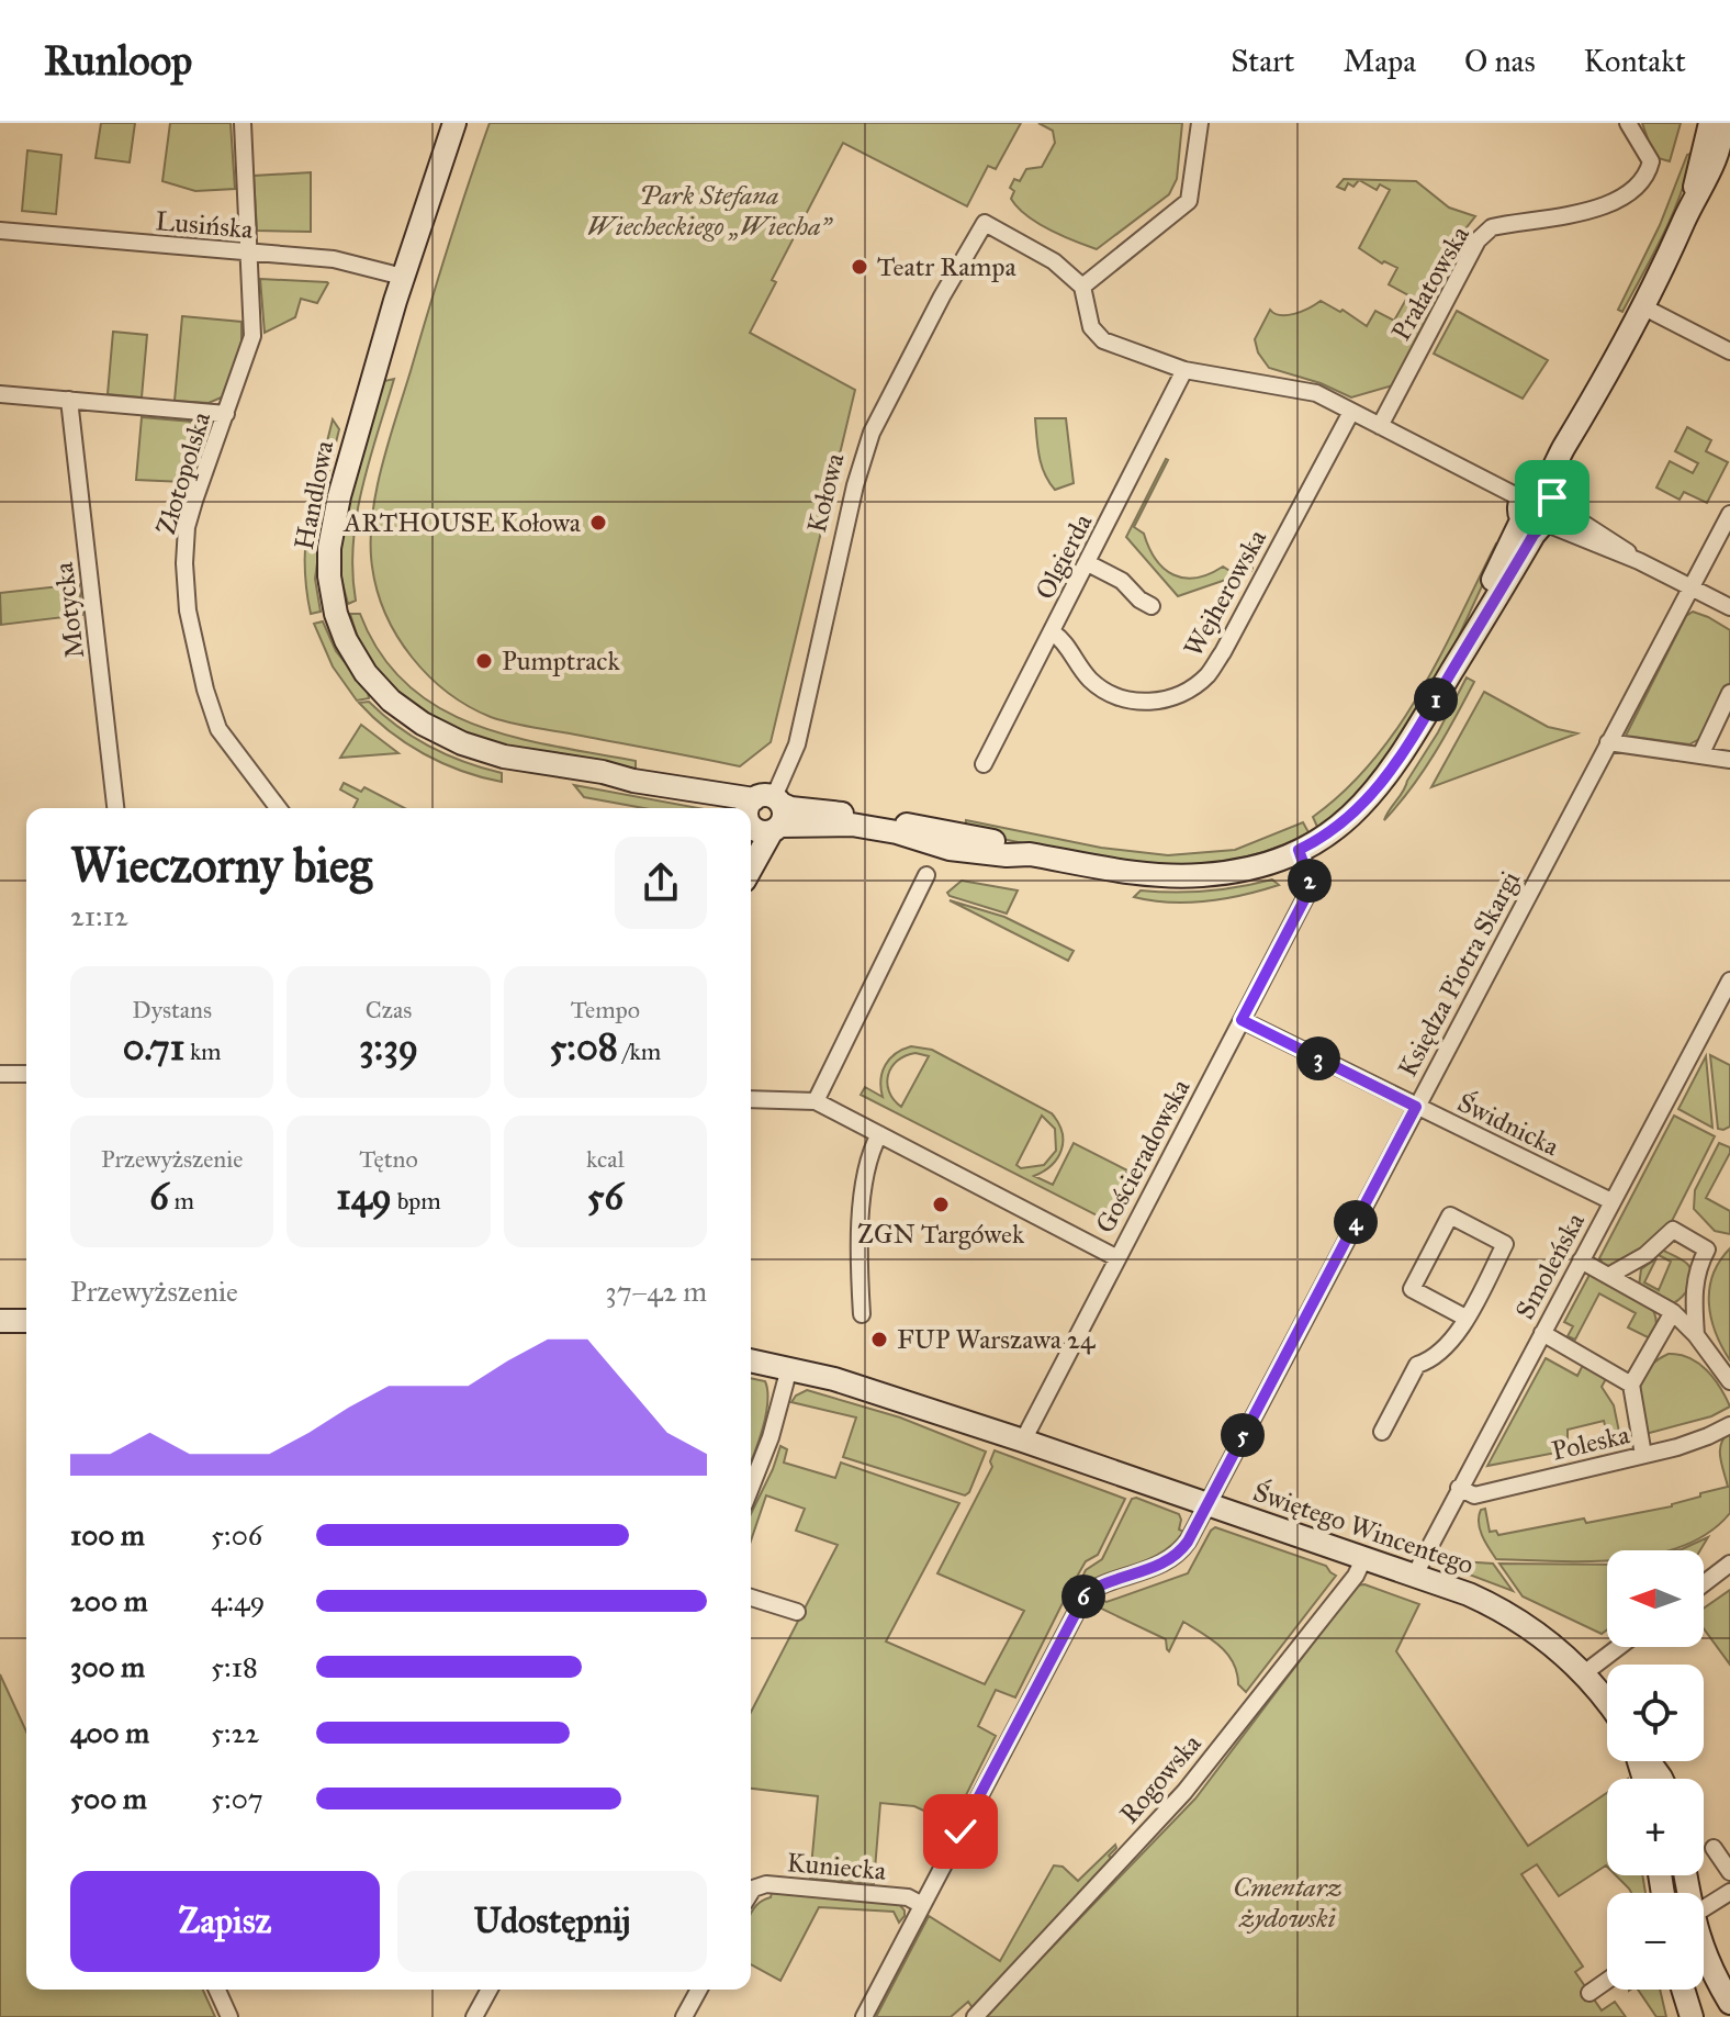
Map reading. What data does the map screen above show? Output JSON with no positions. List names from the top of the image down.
{
  "streets": {
    "street": [
      "Lusińska",
      "Prałatowska",
      "Złotopolska",
      "Kołowa",
      "Handlowa",
      "Olgierda",
      "Wejherowska",
      "Motycka",
      "Księdza Piotra Skargi",
      "Świdnicka",
      "Gościeradowska",
      "Smoleńska",
      "Poleska",
      "Świętego Wincentego",
      "Rogowska",
      "Kuniecka"
    ]
  },
  "crossings": [
    ["Lusińska", "Złotopolska"],
    ["Lusińska", "Handlowa"],
    ["Kołowa", "Handlowa"],
    ["Handlowa", "Gościeradowska"],
    ["Olgierda", "Wejherowska"],
    ["Księdza Piotra Skargi", "Świdnicka"],
    ["Księdza Piotra Skargi", "Świętego Wincentego"],
    ["Księdza Piotra Skargi", "Kuniecka"],
    ["Świdnicka", "Gościeradowska"],
    ["Świdnicka", "Smoleńska"],
    ["Smoleńska", "Poleska"],
    ["Smoleńska", "Świętego Wincentego"],
    ["Świętego Wincentego", "Rogowska"]
  ],
  "parks": ["Park Stefana Wiecheckiego „Wiecha”", "Cmentarz żydowski"],
  "places": [
    "Teatr Rampa",
    "ARTHOUSE Kołowa",
    "Pumptrack",
    "ZGN Targówek",
    "FUP Warszawa 24"
  ],
  "north": "left",
  "page": {
    "header": "Runloop",
    "nav": [
      "Start",
      "Mapa",
      "O nas",
      "Kontakt"
    ],
    "pins": [
      "1",
      "2",
      "3",
      "4",
      "5",
      "6"
    ],
    "heading": ["Wieczorny bieg", "21:12"],
    "stats": [
      ["Dystans", "0.71 km"],
      ["Czas", "3:39"],
      ["Tempo", "5:08 /km"],
      ["Przewyższenie", "6 m"],
      ["Tętno", "149 bpm"],
      ["kcal", "56"]
    ],
    "chart": ["Przewyższenie", "37–42 m"],
    "list": [
      {
        "name": "100 m",
        "note": "5:06"
      },
      {
        "name": "200 m",
        "note": "4:49"
      },
      {
        "name": "300 m",
        "note": "5:18"
      },
      {
        "name": "400 m",
        "note": "5:22"
      },
      {
        "name": "500 m",
        "note": "5:07"
      }
    ],
    "map_buttons": ["+", "−"],
    "buttons": ["Zapisz", "Udostępnij"]
  }
}
